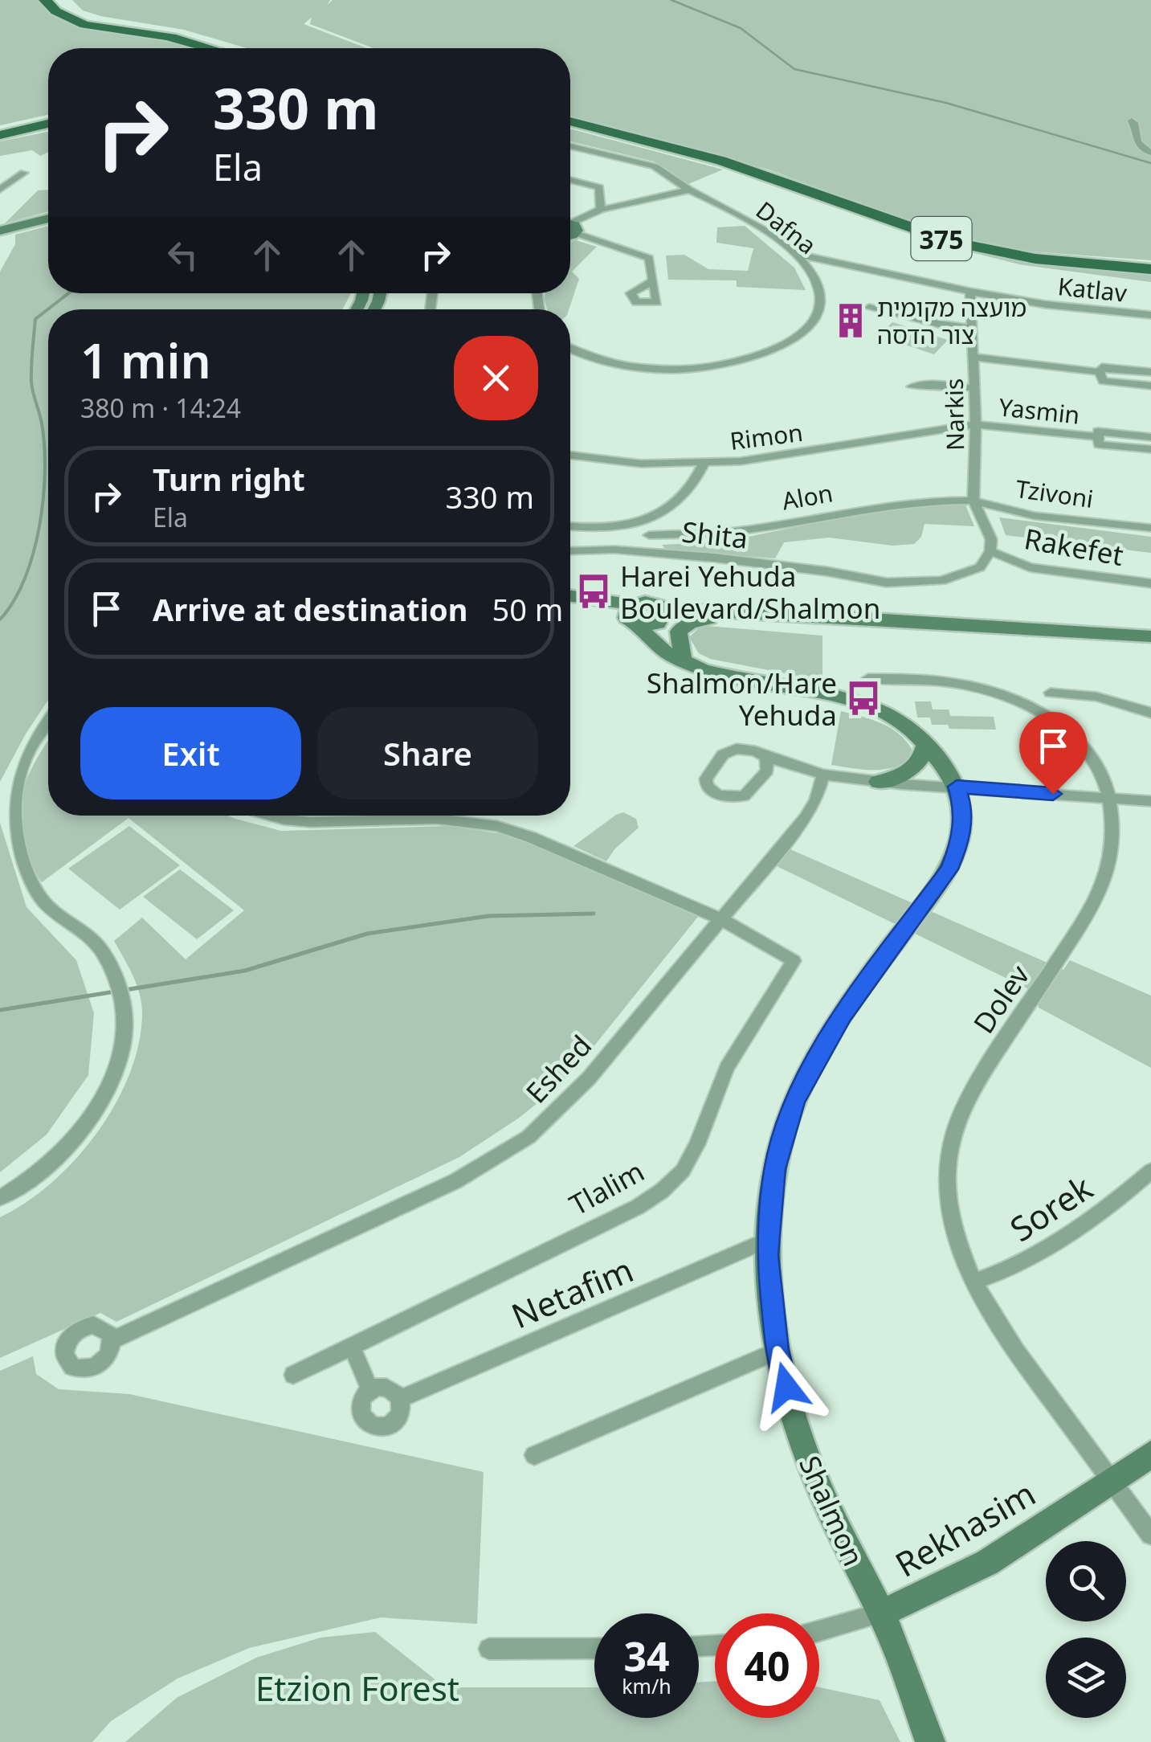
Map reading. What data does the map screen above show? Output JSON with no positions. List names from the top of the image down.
{
  "streets": {
    "main road": ["375"],
    "street": [
      "Dafna",
      "Katlav",
      "Yasmin",
      "Narkis",
      "Rimon",
      "Tzivoni",
      "Alon",
      "Shita",
      "Rakefet",
      "Dolev",
      "Eshed",
      "Tlalim",
      "Sorek",
      "Netafim",
      "Shalmon",
      "Rekhasim"
    ]
  },
  "crossings": [
    ["Dafna", "Katlav"],
    ["Katlav", "Narkis"],
    ["Yasmin", "Narkis"],
    ["Yasmin", "Rimon"],
    ["Narkis", "Rimon"],
    ["Narkis", "Tzivoni"],
    ["Narkis", "Alon"],
    ["Tzivoni", "Alon"],
    ["Shita", "Rakefet"],
    ["Dolev", "Sorek"],
    ["Dolev", "Rekhasim"],
    ["Eshed", "Tlalim"],
    ["Netafim", "Shalmon"],
    ["Shalmon", "Rekhasim"]
  ],
  "parks": ["Etzion Forest"],
  "places": {
    "building": ["מועצה מקומית צור הדסה"],
    "bus stop": ["Harei Yehuda Boulevard/Shalmon", "Shalmon/Hare Yehuda"]
  },
  "page": {
    "turn": ["330 m", "Ela"],
    "heading": ["1 min", "380 m · 14:24"],
    "list": [
      {
        "name": "Turn right",
        "note": "Ela",
        "value": "330 m"
      },
      {
        "name": "Arrive at destination",
        "value": "50 m"
      }
    ],
    "buttons": ["Exit", "Share"],
    "speed": "34 km/h",
    "limit": "40"
  }
}
